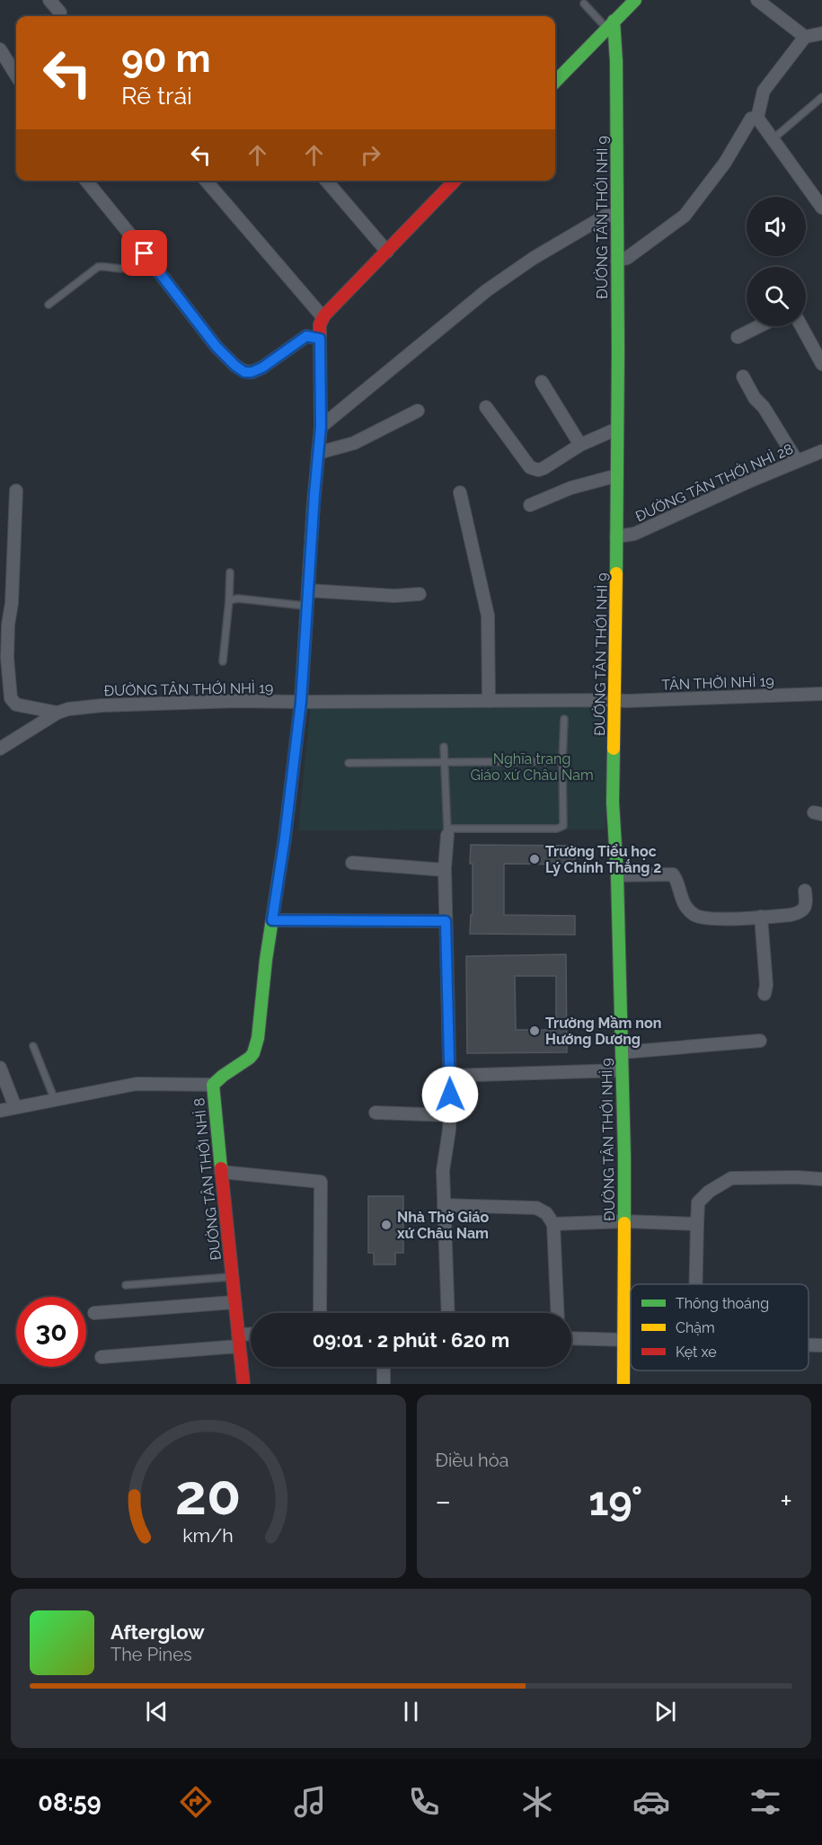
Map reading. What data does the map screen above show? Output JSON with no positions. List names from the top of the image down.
{
  "streets": {
    "street": [
      "ĐƯỜNG TÂN THỚI NHÌ 9",
      "ĐƯỜNG TÂN THỚI NHÌ 28",
      "TÂN THỜI NHÌ 19",
      "ĐƯỜNG TÂN THỚI NHÌ 19",
      "ĐƯỜNG TÂN THỚI NHÌ 8"
    ]
  },
  "crossings": [
    ["ĐƯỜNG TÂN THỚI NHÌ 9", "ĐƯỜNG TÂN THỚI NHÌ 28"],
    ["ĐƯỜNG TÂN THỚI NHÌ 9", "TÂN THỜI NHÌ 19"],
    ["ĐƯỜNG TÂN THỚI NHÌ 9", "ĐƯỜNG TÂN THỚI NHÌ 19"],
    ["TÂN THỜI NHÌ 19", "ĐƯỜNG TÂN THỚI NHÌ 19"],
    ["ĐƯỜNG TÂN THỚI NHÌ 19", "ĐƯỜNG TÂN THỚI NHÌ 8"]
  ],
  "parks": ["Nghĩa trang Giáo xứ Châu Nam"],
  "places": ["Trường Tiểu học Lý Chính Thắng 2", "Trường Mầm non Hướng Dương", "Nhà Thờ Giáo xứ Châu Nam"],
  "legend": ["Thông thoáng", "Chậm", "Kẹt xe"],
  "page": {
    "turn": ["90 m", "Rẽ trái"],
    "limit": "30",
    "trip": "09:01 · 2 phút · 620 m",
    "tile": "Điều hòa",
    "heat": ["−", "19°", "+"],
    "song": ["Afterglow", "The Pines"],
    "tabs": "08:59",
    "gauge": ["20", "km/h"]
  }
}
